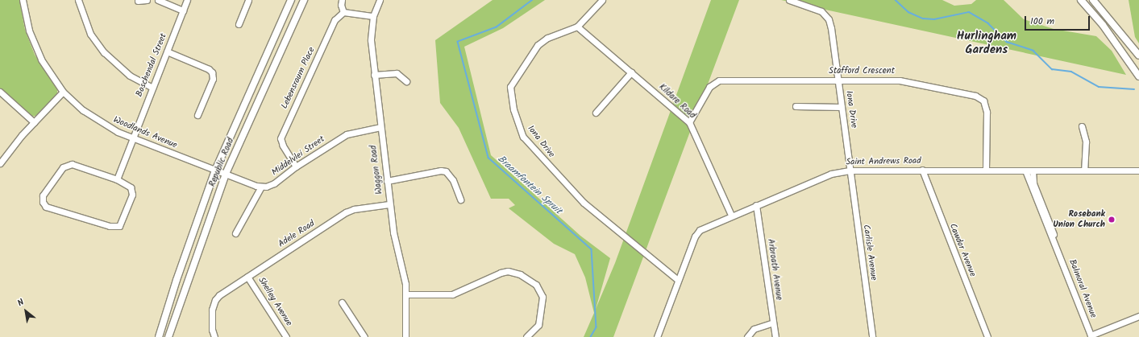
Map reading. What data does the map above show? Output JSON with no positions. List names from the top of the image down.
{
  "streets": {
    "main road": ["Republic Road"],
    "street": [
      "Boschendal Street",
      "Stafford Crescent",
      "Lebensraum Place",
      "Kildare Road",
      "Iona Drive",
      "Woodlands Avenue",
      "Middelvlei Street",
      "Saint Andrews Road",
      "Waggon Road",
      "Adele Road",
      "Cawdor Avenue",
      "Carlisle Avenue",
      "Arbroath Avenue",
      "Balmoral Avenue",
      "Shelley Avenue"
    ]
  },
  "crossings": [
    ["Boschendal Street", "Woodlands Avenue"],
    ["Stafford Crescent", "Kildare Road"],
    ["Stafford Crescent", "Iona Drive"],
    ["Stafford Crescent", "Saint Andrews Road"],
    ["Lebensraum Place", "Middelvlei Street"],
    ["Kildare Road", "Iona Drive"],
    ["Kildare Road", "Saint Andrews Road"],
    ["Iona Drive", "Saint Andrews Road"],
    ["Iona Drive", "Carlisle Avenue"],
    ["Woodlands Avenue", "Republic Road"],
    ["Middelvlei Street", "Waggon Road"],
    ["Saint Andrews Road", "Cawdor Avenue"],
    ["Saint Andrews Road", "Carlisle Avenue"],
    ["Saint Andrews Road", "Arbroath Avenue"],
    ["Saint Andrews Road", "Balmoral Avenue"],
    ["Waggon Road", "Adele Road"],
    ["Adele Road", "Shelley Avenue"]
  ],
  "districts": ["Hurlingham Gardens"],
  "water": ["Braamfontein Spruit"],
  "places": ["Rosebank Union Church"],
  "scale_bar": "100 m",
  "north": "top left"
}
